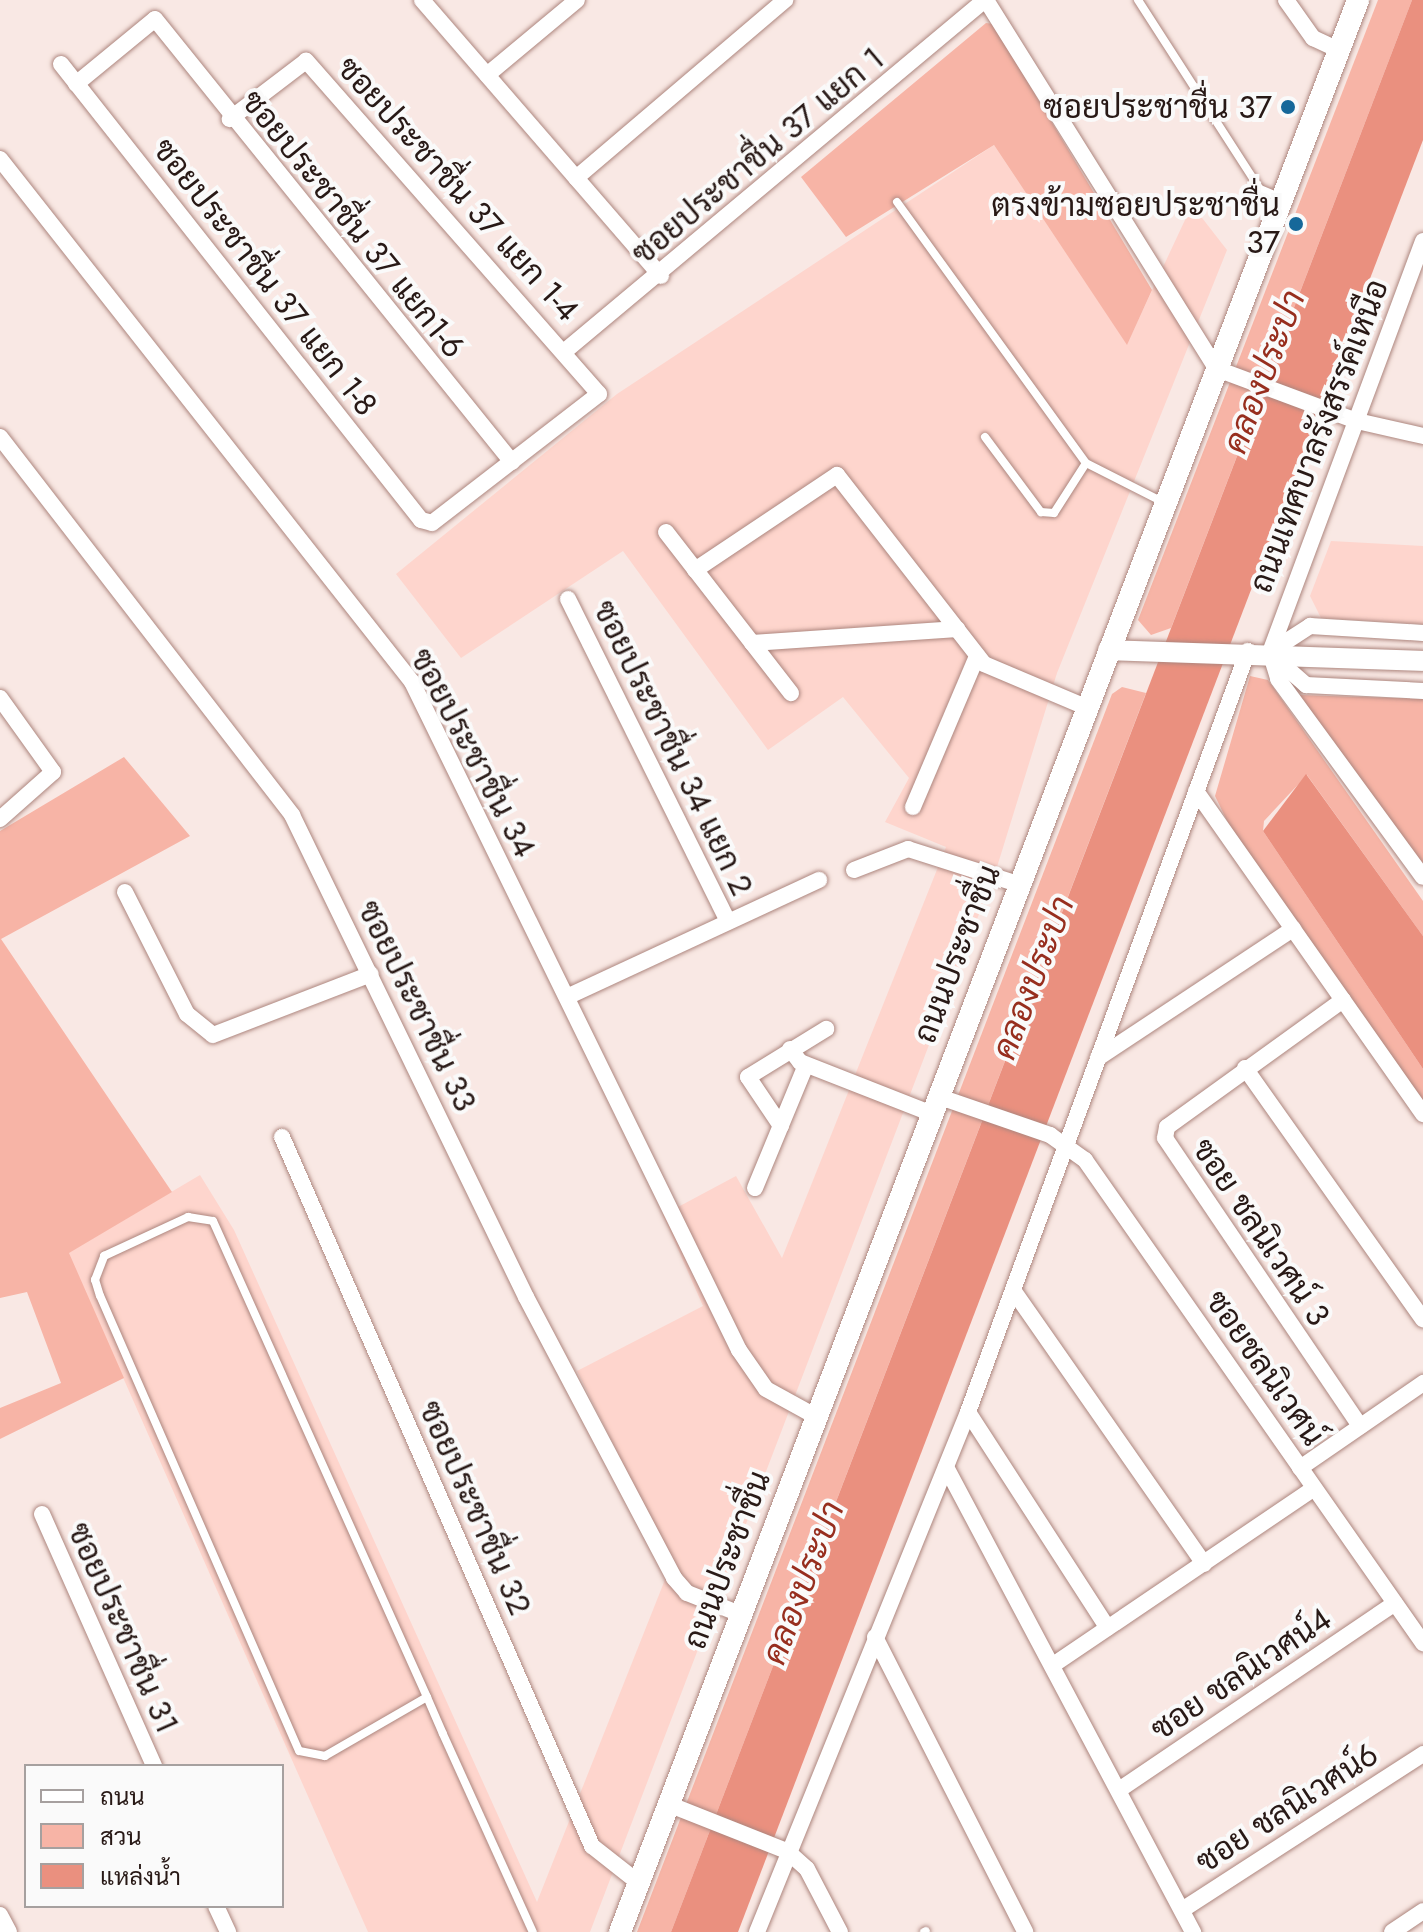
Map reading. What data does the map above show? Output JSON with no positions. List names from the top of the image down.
{
  "streets": {
    "main road": ["ถนนประชาชื่น"],
    "street": [
      "ซอยประชาชื่น 37 แยก 1",
      "ซอยประชาชื่น 37 แยก 1-4",
      "ซอยประชาชื่น 37 แยก1-6",
      "ซอยประชาชื่น 37 แยก 1-8",
      "ถนนเทศบาลรังสรรค์เหนือ",
      "ซอยประชาชื่น 34 แยก 2",
      "ซอยประชาชื่น 34",
      "ซอยประชาชื่น 33",
      "ซอย ชลนิเวศน์ 3",
      "ซอยชลนิเวศน์",
      "ซอยประชาชื่น 32",
      "ซอยประชาชื่น 31",
      "ซอย ชลนิเวศน์4",
      "ซอย ชลนิเวศน์6"
    ]
  },
  "crossings": [
    ["ซอยประชาชื่น 37 แยก 1", "ซอยประชาชื่น 37 แยก 1-4"],
    ["ซอยประชาชื่น 37 แยก 1-4", "ซอยประชาชื่น 37 แยก1-6"],
    ["ซอยประชาชื่น 37 แยก 1-4", "ซอยประชาชื่น 37 แยก 1-8"],
    ["ซอยประชาชื่น 37 แยก1-6", "ซอยประชาชื่น 37 แยก 1-8"],
    ["ซอยประชาชื่น 34 แยก 2", "ซอยประชาชื่น 34"],
    ["ซอยประชาชื่น 34", "ถนนประชาชื่น"],
    ["ถนนประชาชื่น", "ซอยประชาชื่น 33"],
    ["ถนนประชาชื่น", "ซอยชลนิเวศน์"],
    ["ถนนประชาชื่น", "ซอยประชาชื่น 32"],
    ["ซอยชลนิเวศน์", "ซอย ชลนิเวศน์4"]
  ],
  "water": ["คลองประปา"],
  "places": ["ซอยประชาชื่น 37", "ตรงข้ามซอยประชาชื่น 37"],
  "legend": ["ถนน", "สวน", "แหล่งน้ำ"]
}
